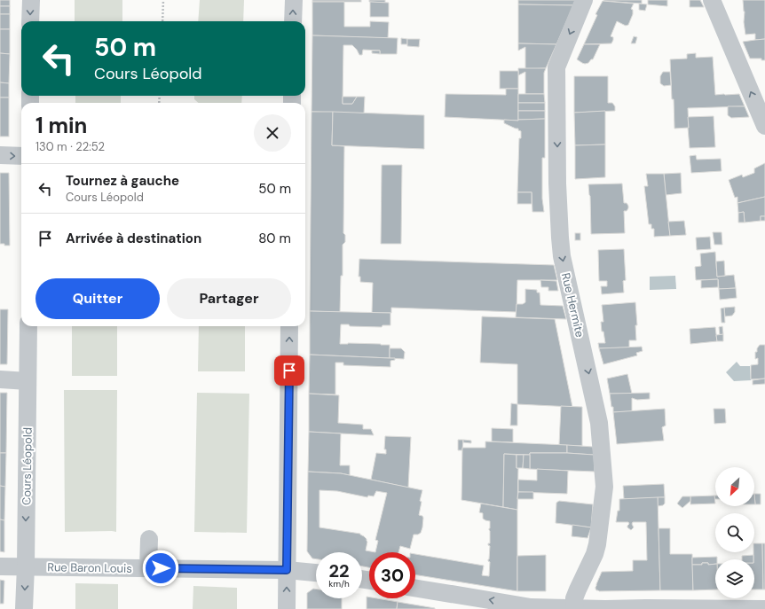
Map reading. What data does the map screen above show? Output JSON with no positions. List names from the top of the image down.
{
  "streets": {
    "street": ["Rue Hermite", "Cours Léopold", "Rue Baron Louis"]
  },
  "crossings": [
    ["Cours Léopold", "Rue Baron Louis"]
  ],
  "one_way": ["Rue Hermite", "Cours Léopold"],
  "north": "bottom left",
  "page": {
    "turn": ["50 m", "Cours Léopold"],
    "heading": ["1 min", "130 m · 22:52"],
    "list": [
      {
        "name": "Tournez à gauche",
        "note": "Cours Léopold",
        "value": "50 m"
      },
      {
        "name": "Arrivée à destination",
        "value": "80 m"
      }
    ],
    "buttons": ["Quitter", "Partager"],
    "speed": "22 km/h",
    "limit": "30"
  }
}
